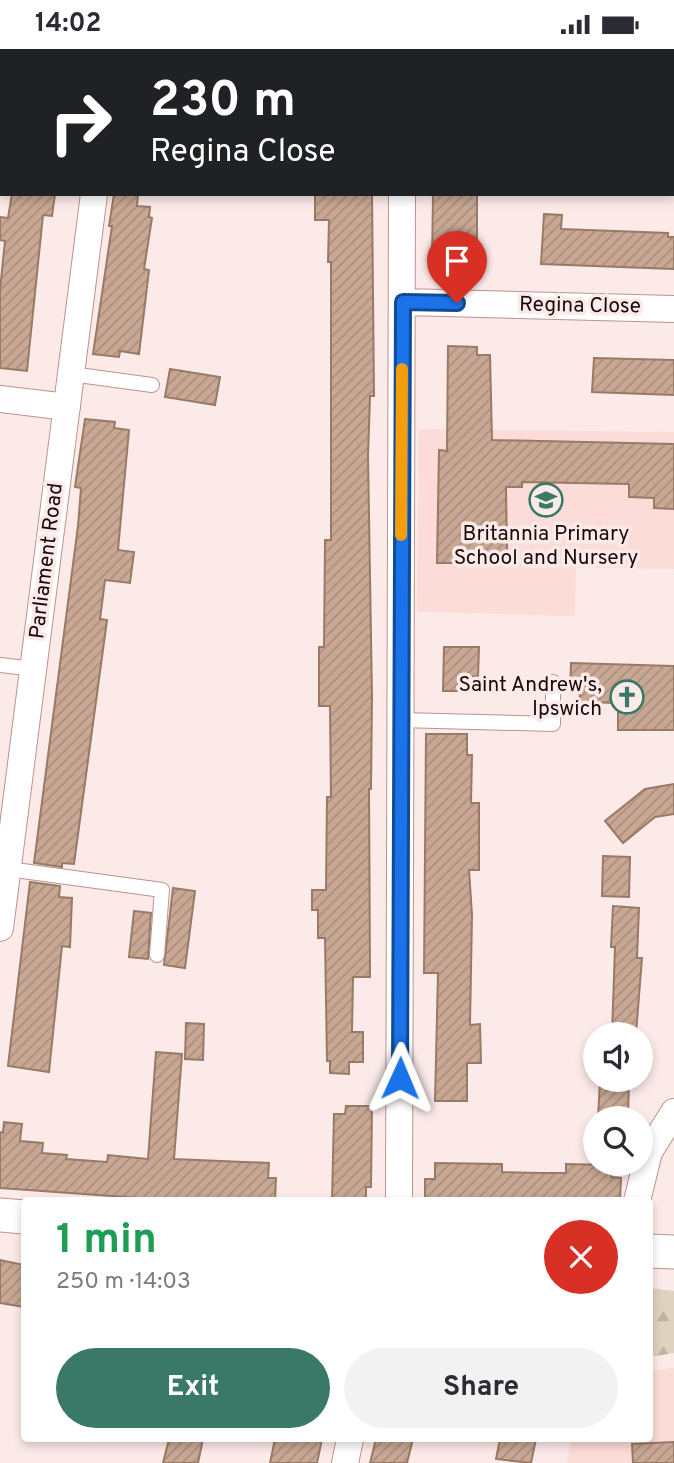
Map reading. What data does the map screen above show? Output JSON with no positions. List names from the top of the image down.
{
  "streets": {
    "street": ["Regina Close", "Parliament Road"]
  },
  "places": {
    "school or university": ["Britannia Primary School and Nursery"],
    "church": ["Saint Andrew's, Ipswich"]
  },
  "page": {
    "status": "14:02",
    "turn": ["230 m", "Regina Close"],
    "heading": ["1 min", "250 m · 14:03"],
    "buttons": ["Exit", "Share"]
  }
}
